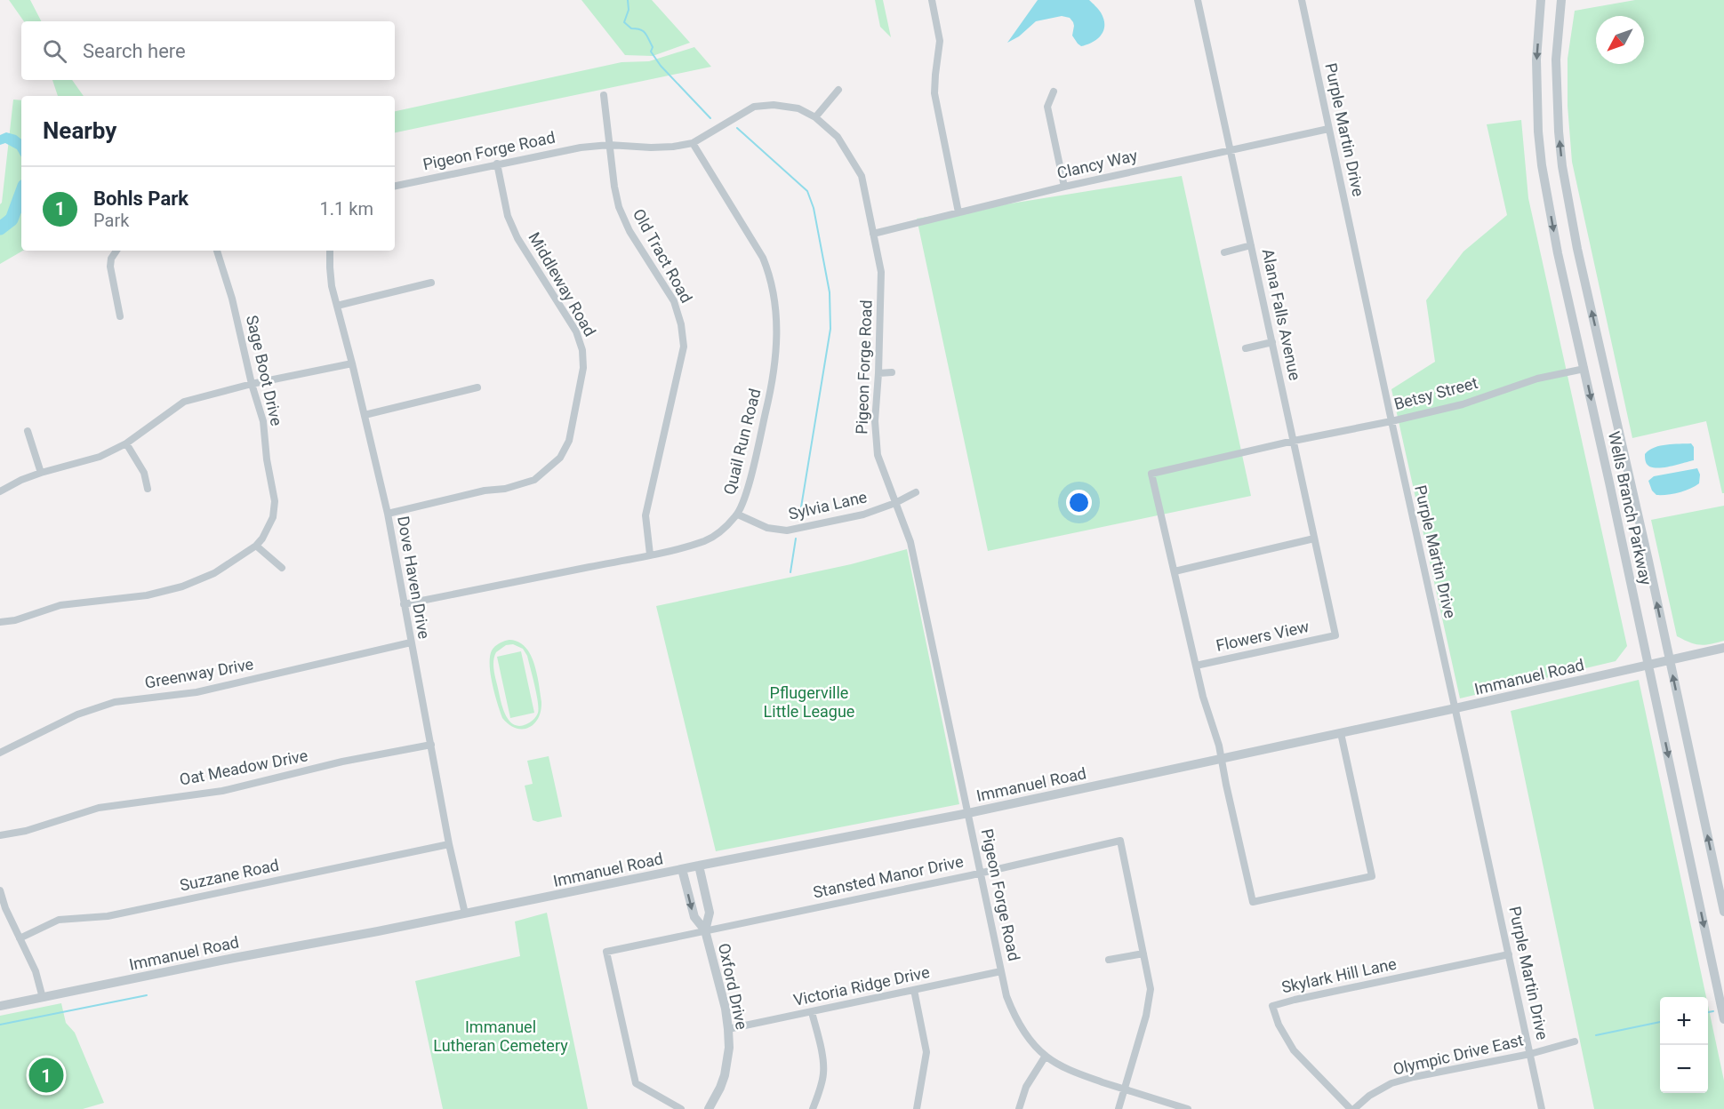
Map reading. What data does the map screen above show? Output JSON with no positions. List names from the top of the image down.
{
  "streets": {
    "street": [
      "Purple Martin Drive",
      "Pigeon Forge Road",
      "Clancy Way",
      "Old Tract Road",
      "Middleway Road",
      "Alana Falls Avenue",
      "Sage Boot Drive",
      "Betsy Street",
      "Quail Run Road",
      "Sylvia Lane",
      "Wells Branch Parkway",
      "Dove Haven Drive",
      "Flowers View",
      "Greenway Drive",
      "Immanuel Road",
      "Oat Meadow Drive",
      "Suzzane Road",
      "Stansted Manor Drive",
      "Skylark Hill Lane",
      "Oxford Drive",
      "Victoria Ridge Drive",
      "Olympic Drive East"
    ]
  },
  "crossings": [
    ["Purple Martin Drive", "Clancy Way"],
    ["Purple Martin Drive", "Betsy Street"],
    ["Purple Martin Drive", "Immanuel Road"],
    ["Purple Martin Drive", "Skylark Hill Lane"],
    ["Purple Martin Drive", "Olympic Drive East"],
    ["Pigeon Forge Road", "Clancy Way"],
    ["Pigeon Forge Road", "Old Tract Road"],
    ["Pigeon Forge Road", "Middleway Road"],
    ["Pigeon Forge Road", "Quail Run Road"],
    ["Pigeon Forge Road", "Sylvia Lane"],
    ["Pigeon Forge Road", "Immanuel Road"],
    ["Pigeon Forge Road", "Stansted Manor Drive"],
    ["Pigeon Forge Road", "Victoria Ridge Drive"],
    ["Clancy Way", "Alana Falls Avenue"],
    ["Old Tract Road", "Quail Run Road"],
    ["Middleway Road", "Dove Haven Drive"],
    ["Alana Falls Avenue", "Betsy Street"],
    ["Alana Falls Avenue", "Flowers View"],
    ["Betsy Street", "Wells Branch Parkway"],
    ["Quail Run Road", "Sylvia Lane"],
    ["Quail Run Road", "Dove Haven Drive"],
    ["Wells Branch Parkway", "Immanuel Road"],
    ["Dove Haven Drive", "Greenway Drive"],
    ["Dove Haven Drive", "Immanuel Road"],
    ["Dove Haven Drive", "Oat Meadow Drive"],
    ["Dove Haven Drive", "Suzzane Road"],
    ["Stansted Manor Drive", "Oxford Drive"],
    ["Skylark Hill Lane", "Olympic Drive East"],
    ["Oxford Drive", "Victoria Ridge Drive"]
  ],
  "parks": ["Pflugerville Little League", "Immanuel Lutheran Cemetery"],
  "north": "bottom left",
  "page": {
    "search": "Search here",
    "heading": "Nearby",
    "list": [
      {
        "mark": "1",
        "name": "Bohls Park",
        "note": "Park",
        "value": "1.1 km"
      }
    ],
    "map_buttons": ["+", "−"],
    "pins": "1"
  }
}
